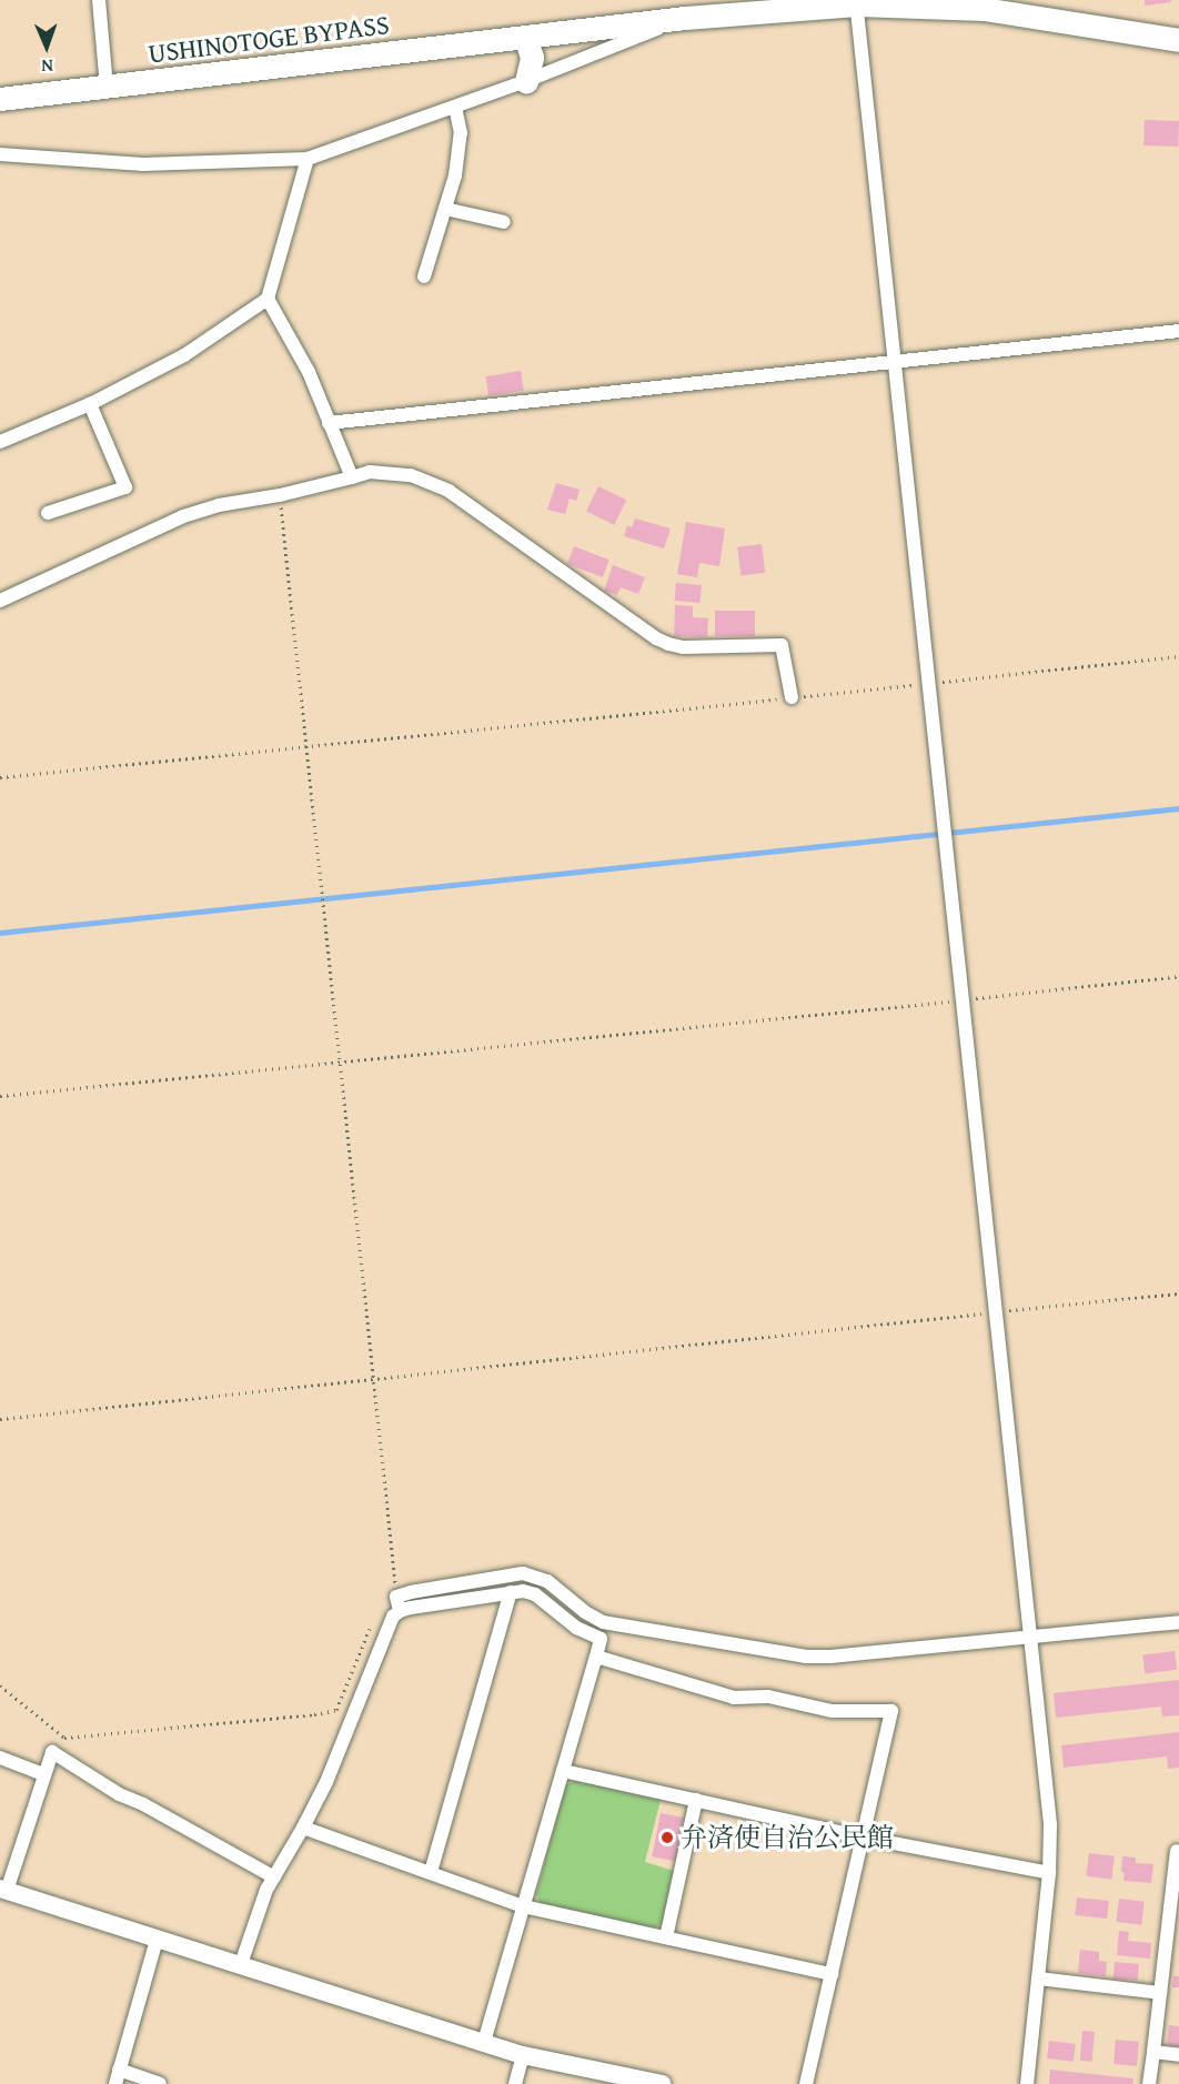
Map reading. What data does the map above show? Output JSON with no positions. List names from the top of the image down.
{
  "streets": {
    "highway": ["USHINOTOGE BYPASS"]
  },
  "places": ["弁済使自治公民館"],
  "north": "bottom"
}
